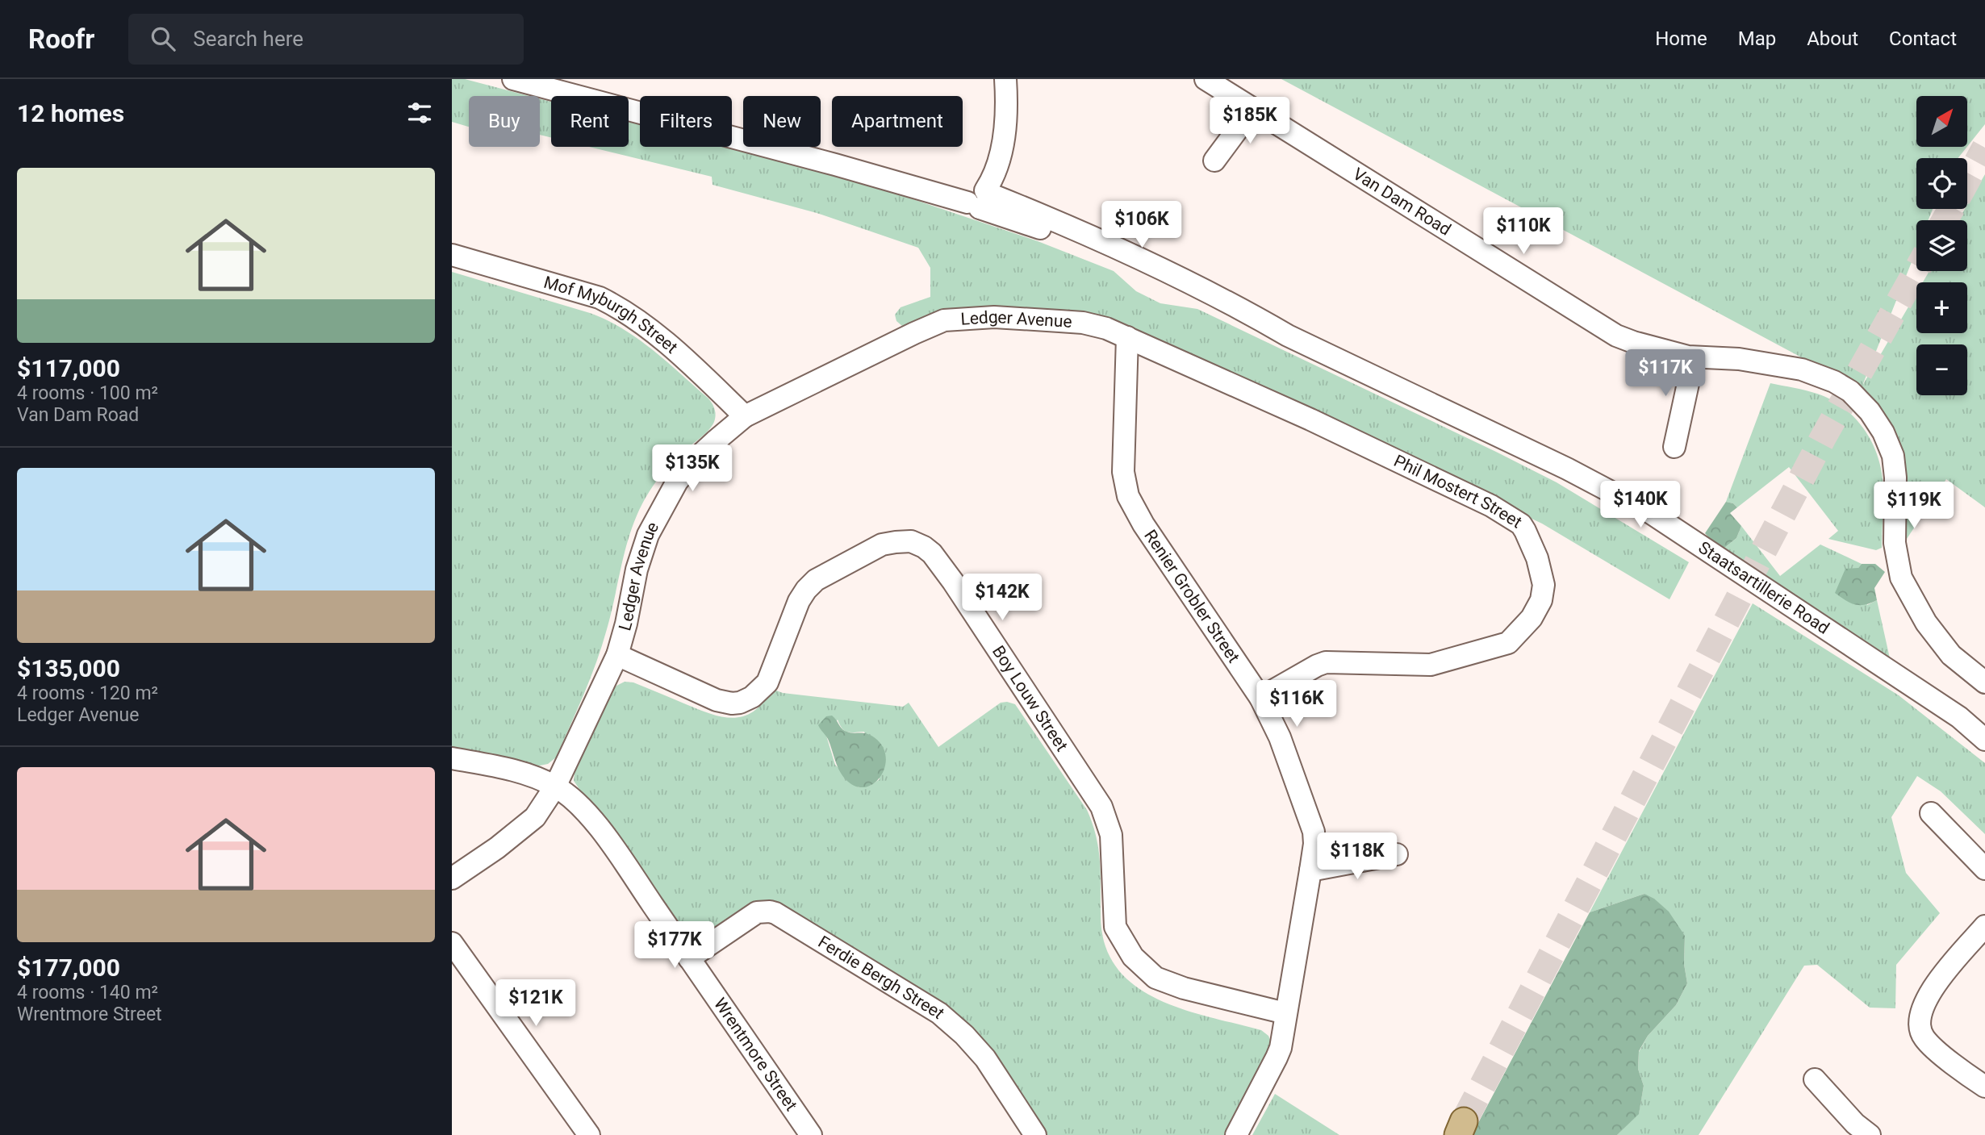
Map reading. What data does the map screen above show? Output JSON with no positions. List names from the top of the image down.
{
  "streets": {
    "street": [
      "Van Dam Road",
      "Mof Myburgh Street",
      "Ledger Avenue",
      "Phil Mostert Street",
      "Staatsartillerie Road",
      "Renier Grobler Street",
      "Boy Louw Street",
      "Ferdie Bergh Street",
      "Wrentmore Street"
    ]
  },
  "crossings": [
    ["Mof Myburgh Street", "Ledger Avenue"],
    ["Ledger Avenue", "Phil Mostert Street"],
    ["Ledger Avenue", "Renier Grobler Street"],
    ["Ledger Avenue", "Boy Louw Street"],
    ["Ledger Avenue", "Wrentmore Street"],
    ["Phil Mostert Street", "Renier Grobler Street"],
    ["Renier Grobler Street", "Boy Louw Street"],
    ["Ferdie Bergh Street", "Wrentmore Street"]
  ],
  "north": "top right",
  "page": {
    "header": "Roofr",
    "search": "Search here",
    "nav": [
      "Home",
      "Map",
      "About",
      "Contact"
    ],
    "heading": "12 homes",
    "map_buttons": ["+", "−"],
    "chip": [
      "Buy",
      "Rent",
      "Filters",
      "New",
      "Apartment"
    ],
    "price": [
      "$185K",
      "$106K",
      "$110K",
      "$117K",
      "$135K",
      "$140K",
      "$119K",
      "$142K",
      "$116K",
      "$118K",
      "$177K",
      "$121K"
    ],
    "list": [
      {
        "name": "$117,000",
        "note": "4 rooms · 100 m² · Van Dam Road"
      },
      {
        "name": "$135,000",
        "note": "4 rooms · 120 m² · Ledger Avenue"
      },
      {
        "name": "$177,000",
        "note": "4 rooms · 140 m² · Wrentmore Street"
      }
    ]
  }
}
